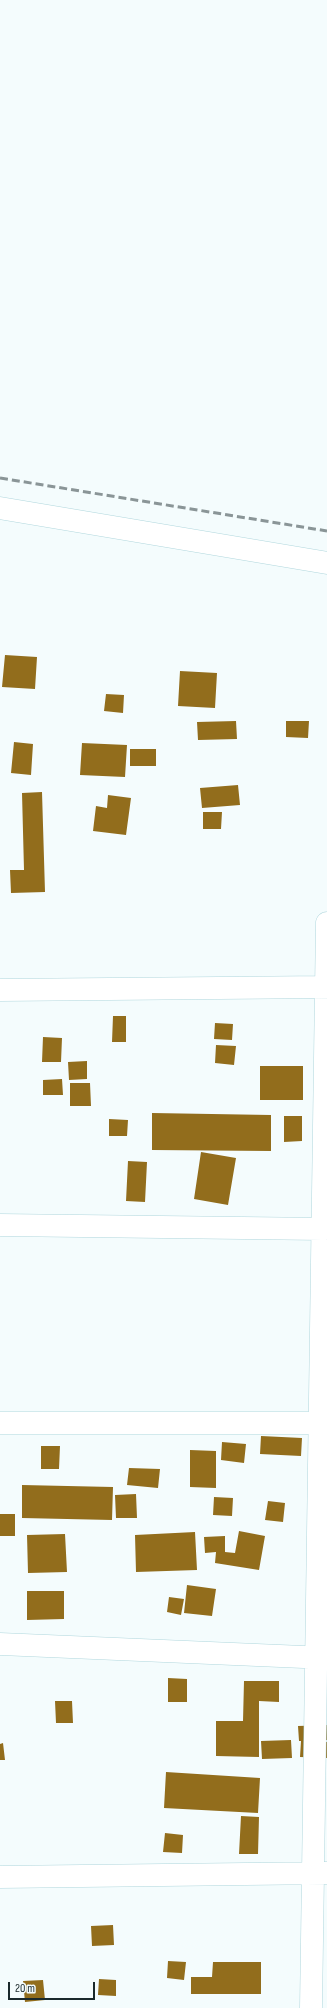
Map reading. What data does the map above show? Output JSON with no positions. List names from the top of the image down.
{
  "scale_bar": "20 m"
}
